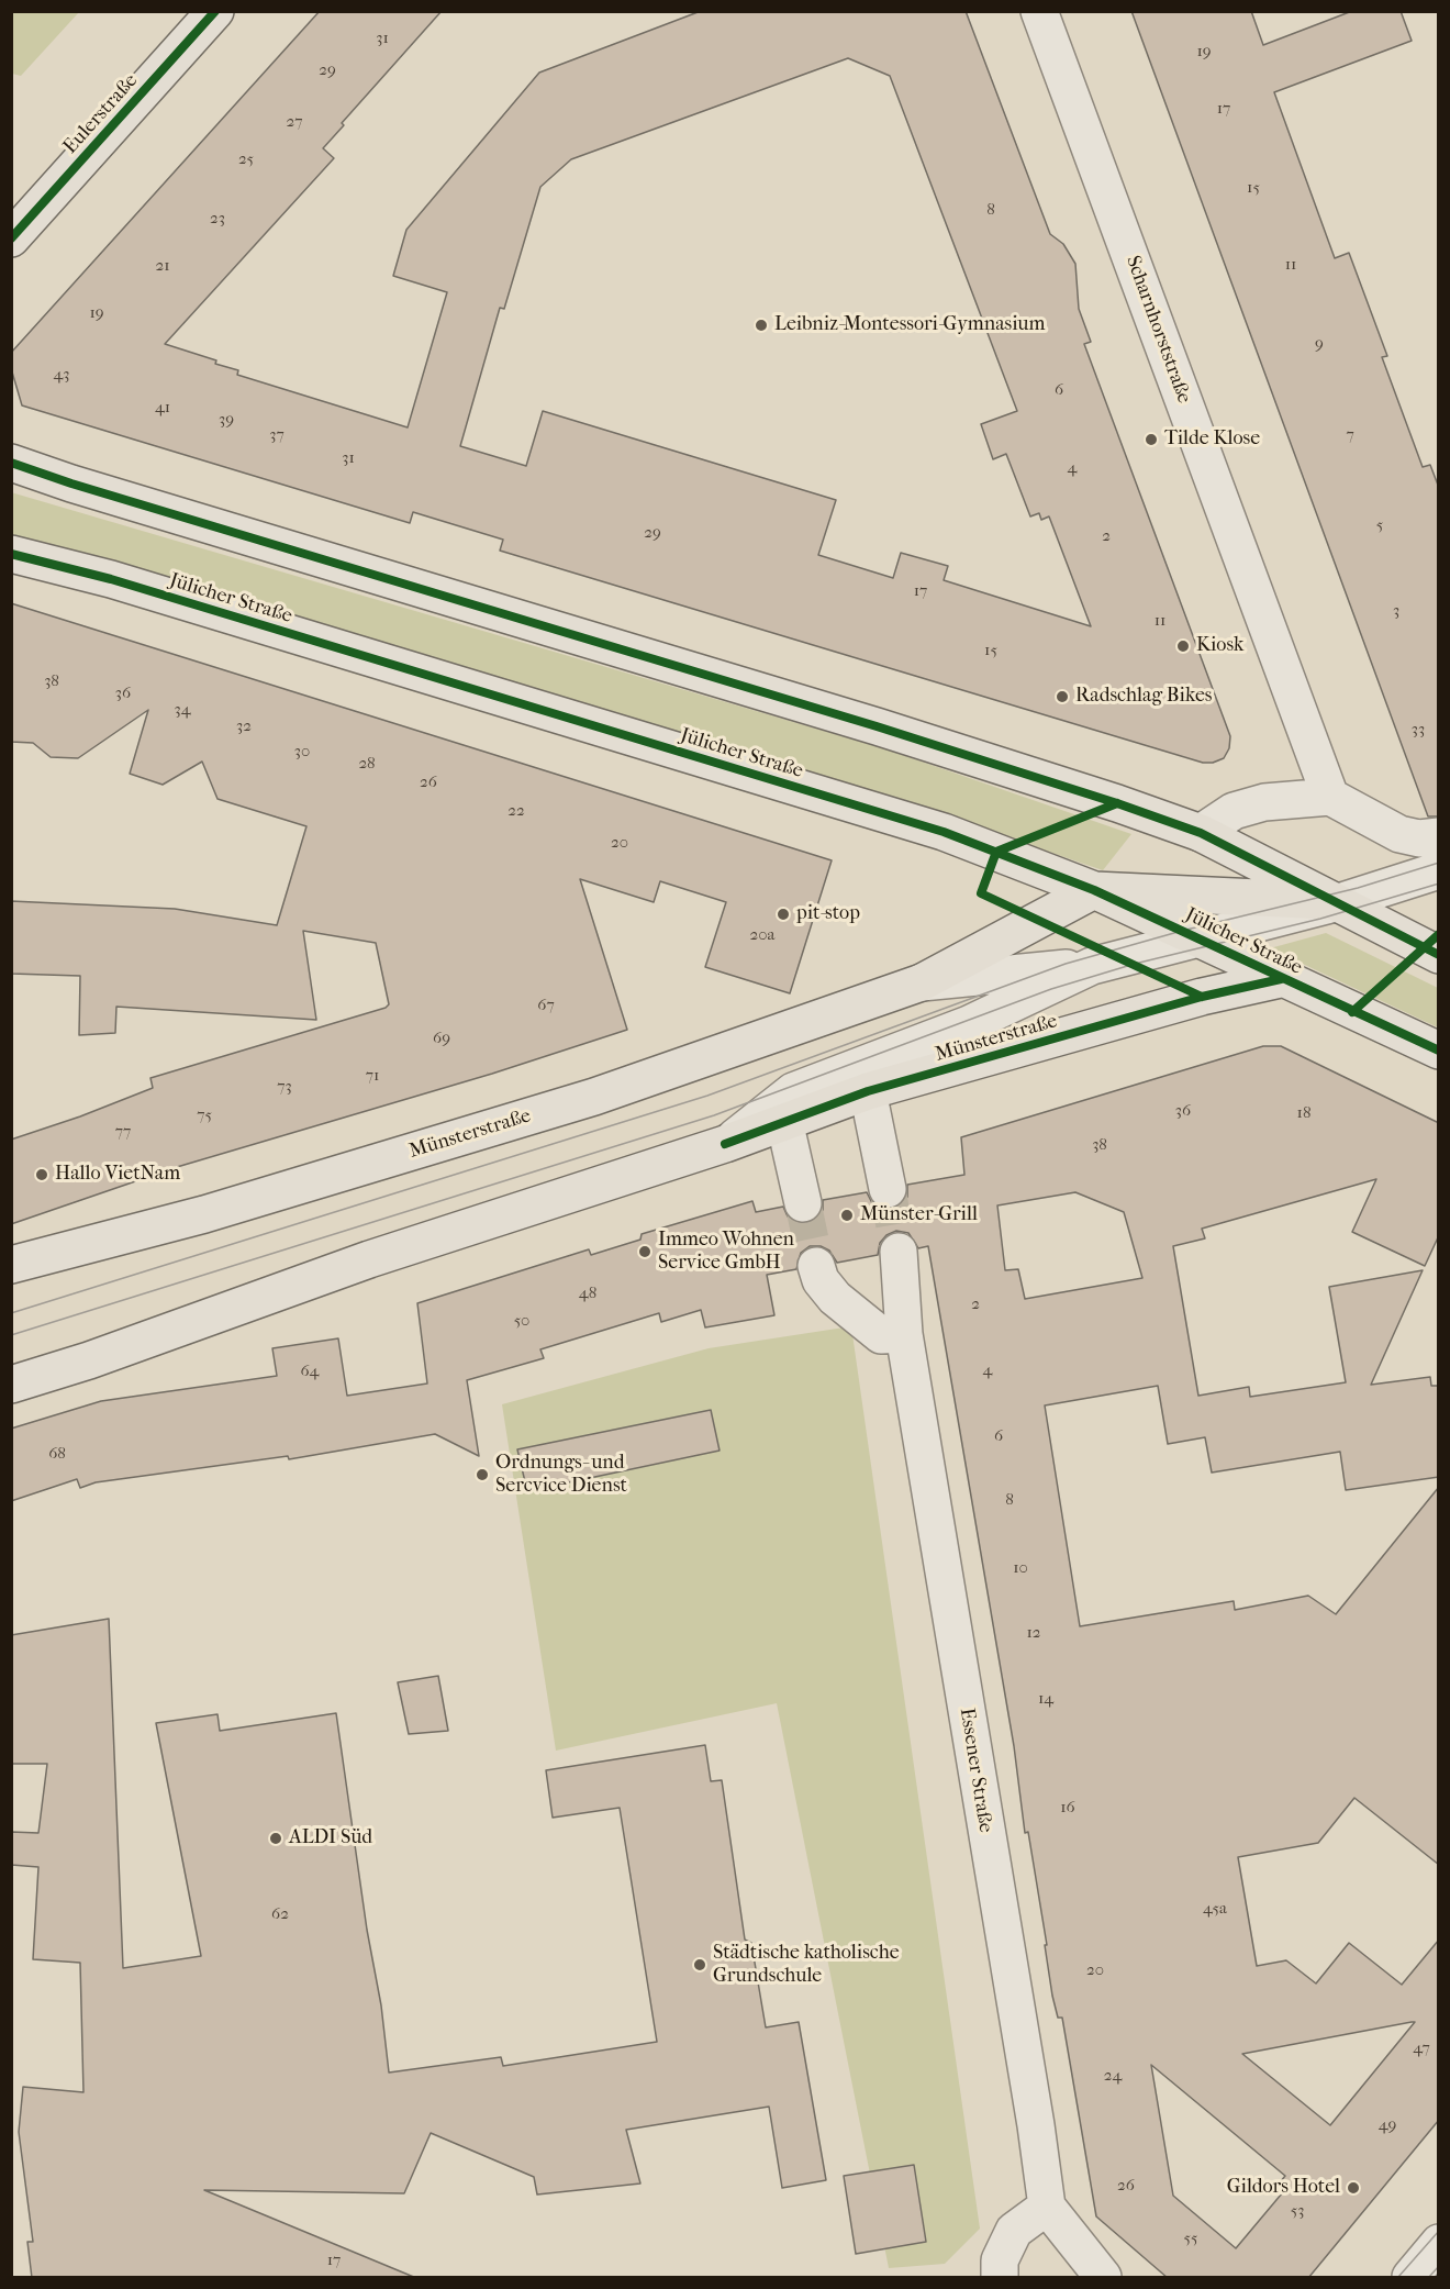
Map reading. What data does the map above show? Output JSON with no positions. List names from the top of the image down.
{
  "streets": {
    "main road": ["Eulerstraße", "Jülicher Straße", "Münsterstraße"],
    "street": ["Scharnhorststraße", "Essener Straße"]
  },
  "crossings": [
    ["Jülicher Straße", "Münsterstraße"]
  ],
  "places": [
    "Leibniz-Montessori-Gymnasium",
    "Tilde Klose",
    "Kiosk",
    "Radschlag Bikes",
    "pit-stop",
    "Hallo VietNam",
    "Münster-Grill",
    "Immeo Wohnen Service GmbH",
    "Ordnungs- und Sercvice Dienst",
    "ALDI Süd",
    "Städtische katholische Grundschule",
    "Gildors Hotel"
  ],
  "house_numbers": [
    "31",
    "19",
    "29",
    "17",
    "27",
    "25",
    "15",
    "8",
    "23",
    "11",
    "21",
    "19",
    "9",
    "43",
    "6",
    "41",
    "39",
    "37",
    "7",
    "31",
    "4",
    "5",
    "29",
    "2",
    "17",
    "3",
    "11",
    "15",
    "38",
    "36",
    "34",
    "32",
    "33",
    "30",
    "28",
    "26",
    "22",
    "20",
    "20a",
    "67",
    "69",
    "71",
    "73",
    "36",
    "18",
    "75",
    "77",
    "38",
    "48",
    "2",
    "50",
    "4",
    "64",
    "6",
    "68",
    "8",
    "10",
    "12",
    "14",
    "16",
    "45a",
    "62",
    "20",
    "47",
    "24",
    "49",
    "26",
    "53",
    "55",
    "17"
  ]
}
